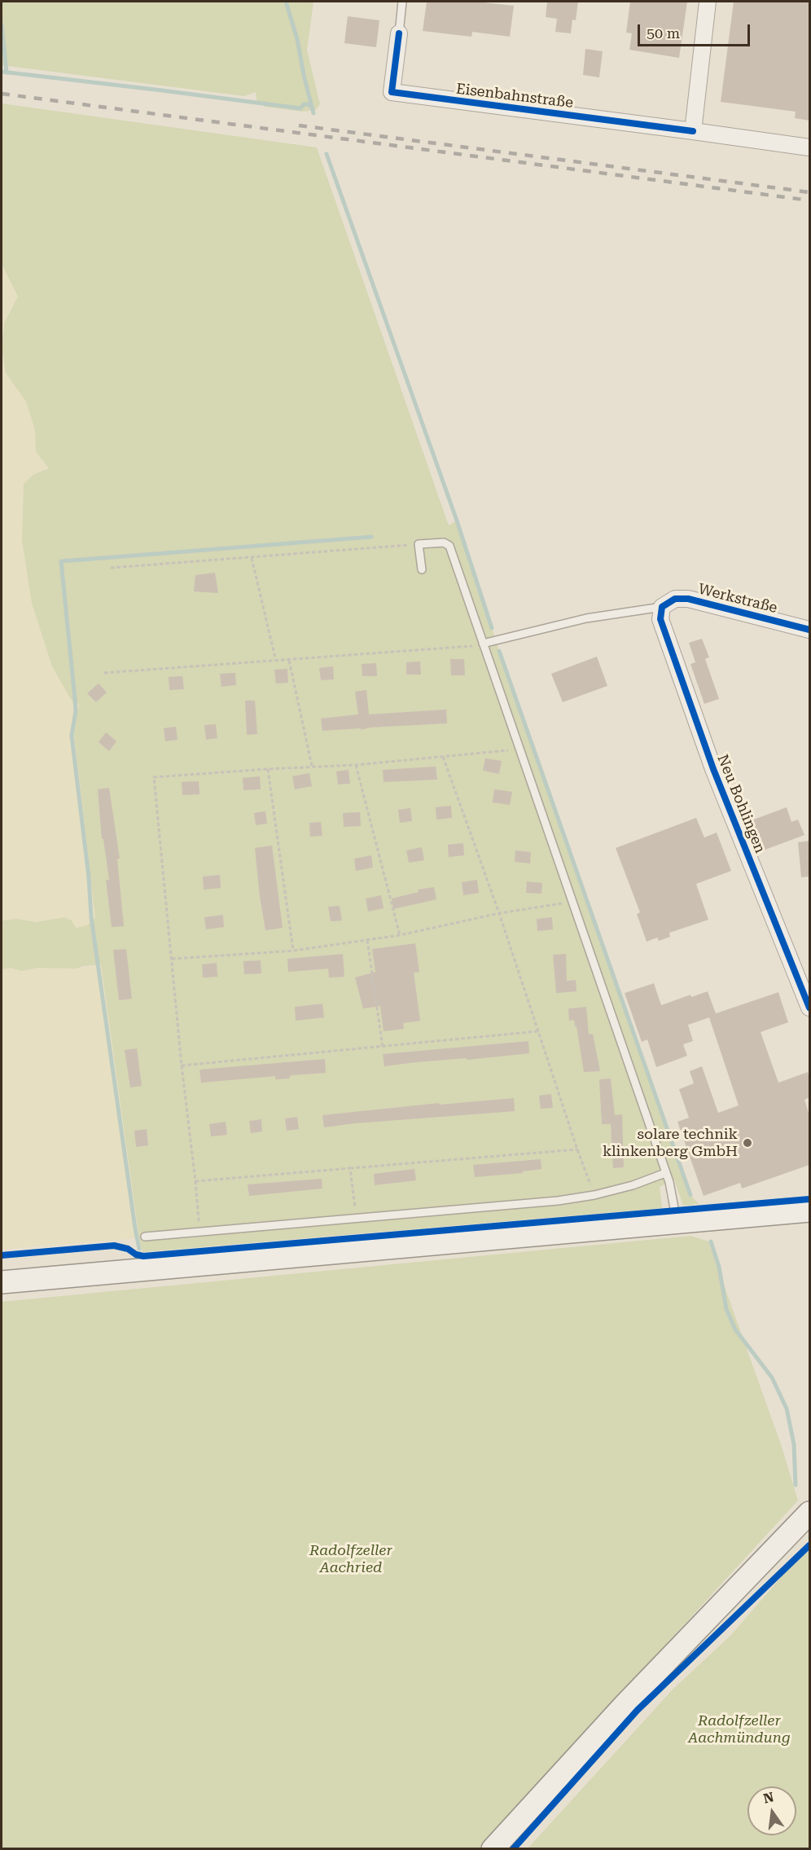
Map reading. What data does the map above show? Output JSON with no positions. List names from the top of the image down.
{
  "streets": {
    "street": ["Eisenbahnstraße", "Werkstraße", "Neu Bohlingen"]
  },
  "crossings": [
    ["Werkstraße", "Neu Bohlingen"]
  ],
  "parks": ["Radolfzeller Aachried", "Radolfzeller Aachmündung"],
  "places": ["solare technik klinkenberg GmbH"],
  "scale_bar": "50 m",
  "north": "top"
}
